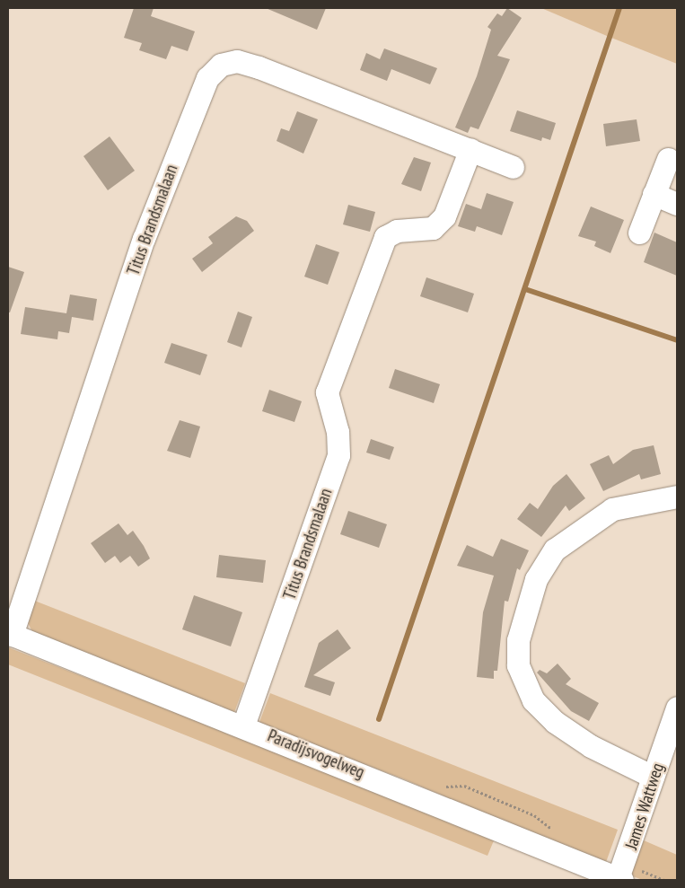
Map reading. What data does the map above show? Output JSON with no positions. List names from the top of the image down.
{
  "streets": {
    "street": ["Titus Brandsmalaan", "Paradijsvogelweg", "James Wattweg"]
  },
  "crossings": [
    ["Titus Brandsmalaan", "Paradijsvogelweg"],
    ["Paradijsvogelweg", "James Wattweg"]
  ]
}
